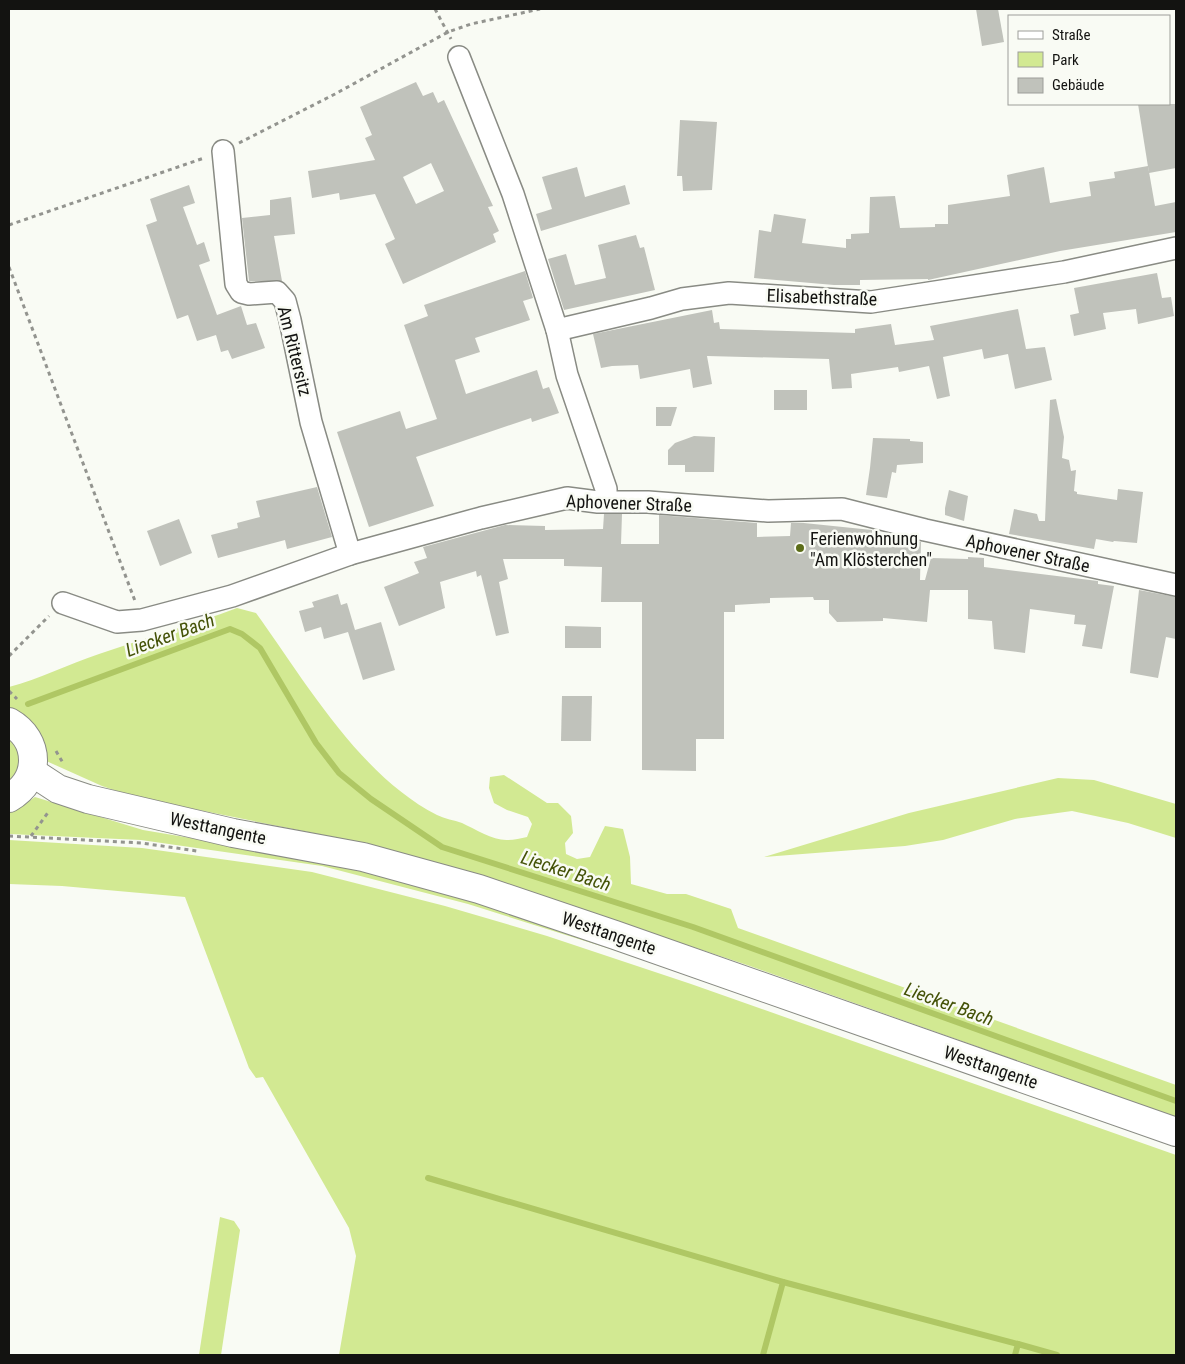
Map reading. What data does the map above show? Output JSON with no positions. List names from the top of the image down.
{
  "streets": {
    "main road": ["Westtangente"],
    "street": ["Elisabethstraße", "Am Rittersitz", "Aphovener Straße"]
  },
  "crossings": [
    ["Am Rittersitz", "Aphovener Straße"]
  ],
  "water": ["Liecker Bach"],
  "places": ["Ferienwohnung \"Am Klösterchen\""],
  "legend": ["Straße", "Park", "Gebäude"]
}
